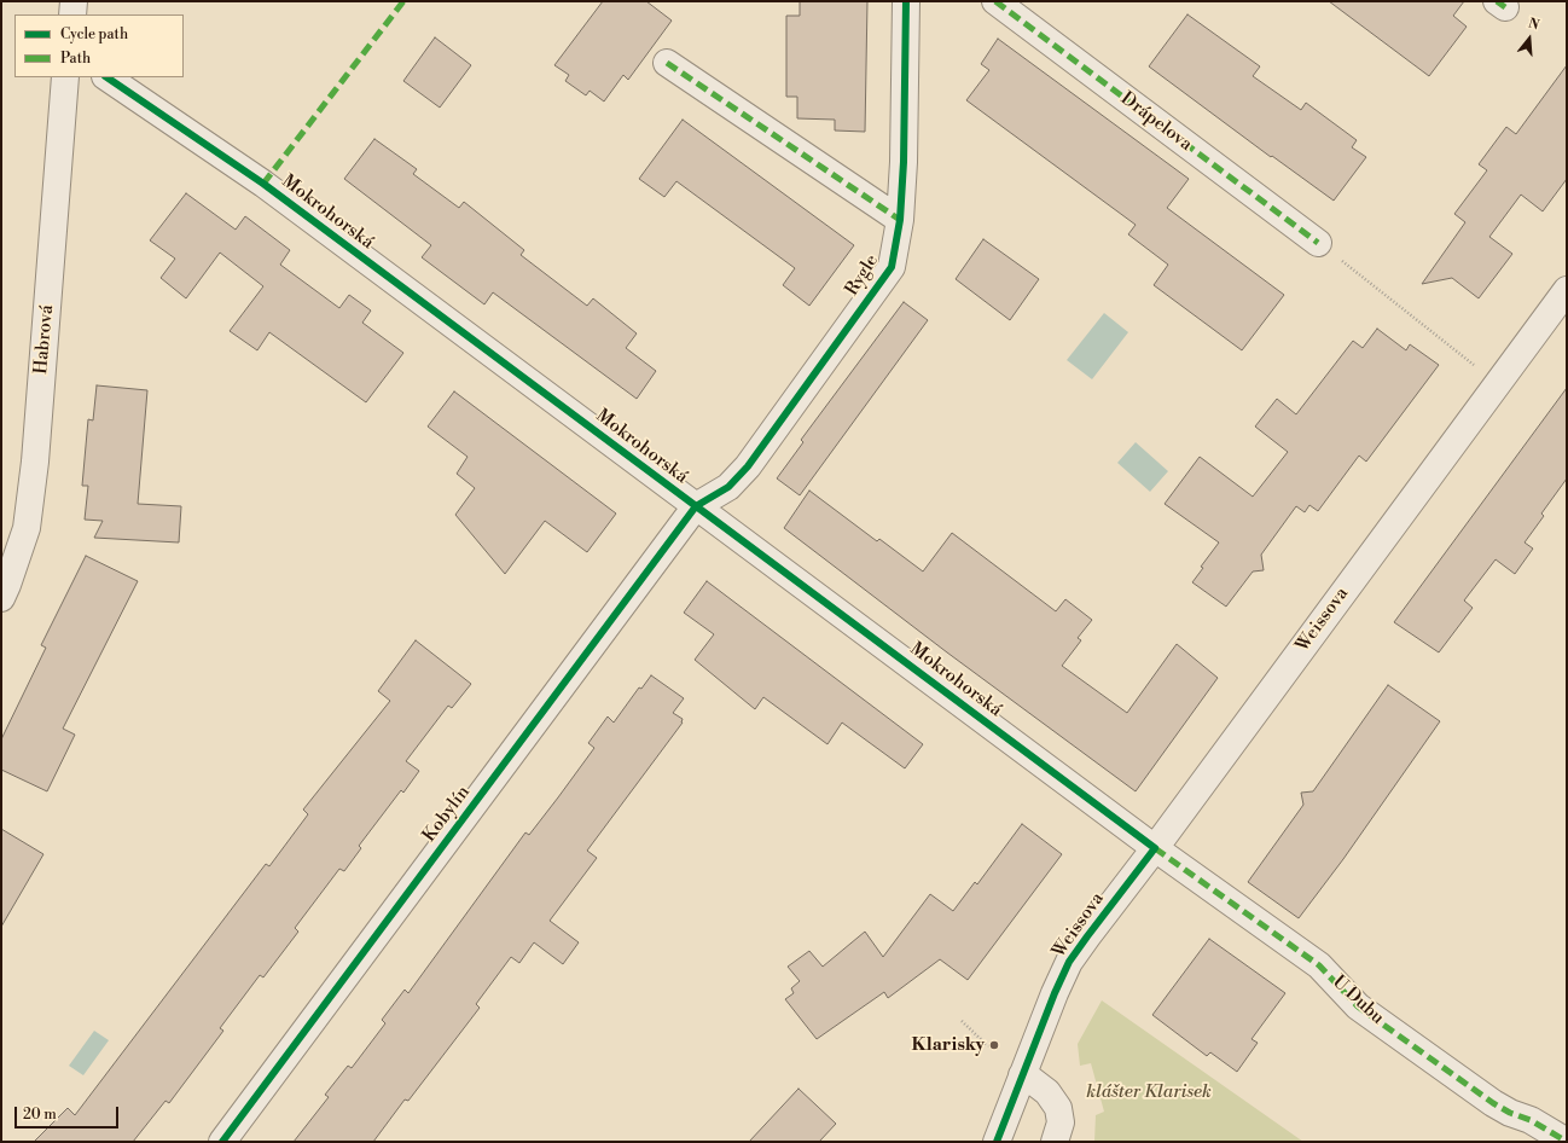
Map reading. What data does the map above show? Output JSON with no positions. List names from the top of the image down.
{
  "streets": {
    "street": [
      "Drápelova",
      "Mokrohorská",
      "Rygle",
      "Habrová",
      "Weissova",
      "Kobylín",
      "U Dubu"
    ]
  },
  "crossings": [
    ["Mokrohorská", "Rygle"],
    ["Mokrohorská", "Weissova"],
    ["Mokrohorská", "Kobylín"],
    ["Mokrohorská", "U Dubu"],
    ["Rygle", "Kobylín"],
    ["Weissova", "U Dubu"]
  ],
  "parks": ["klášter Klarisek"],
  "places": ["Klarisky"],
  "legend": ["Cycle path", "Path"],
  "scale_bar": "20 m",
  "north": "top"
}
